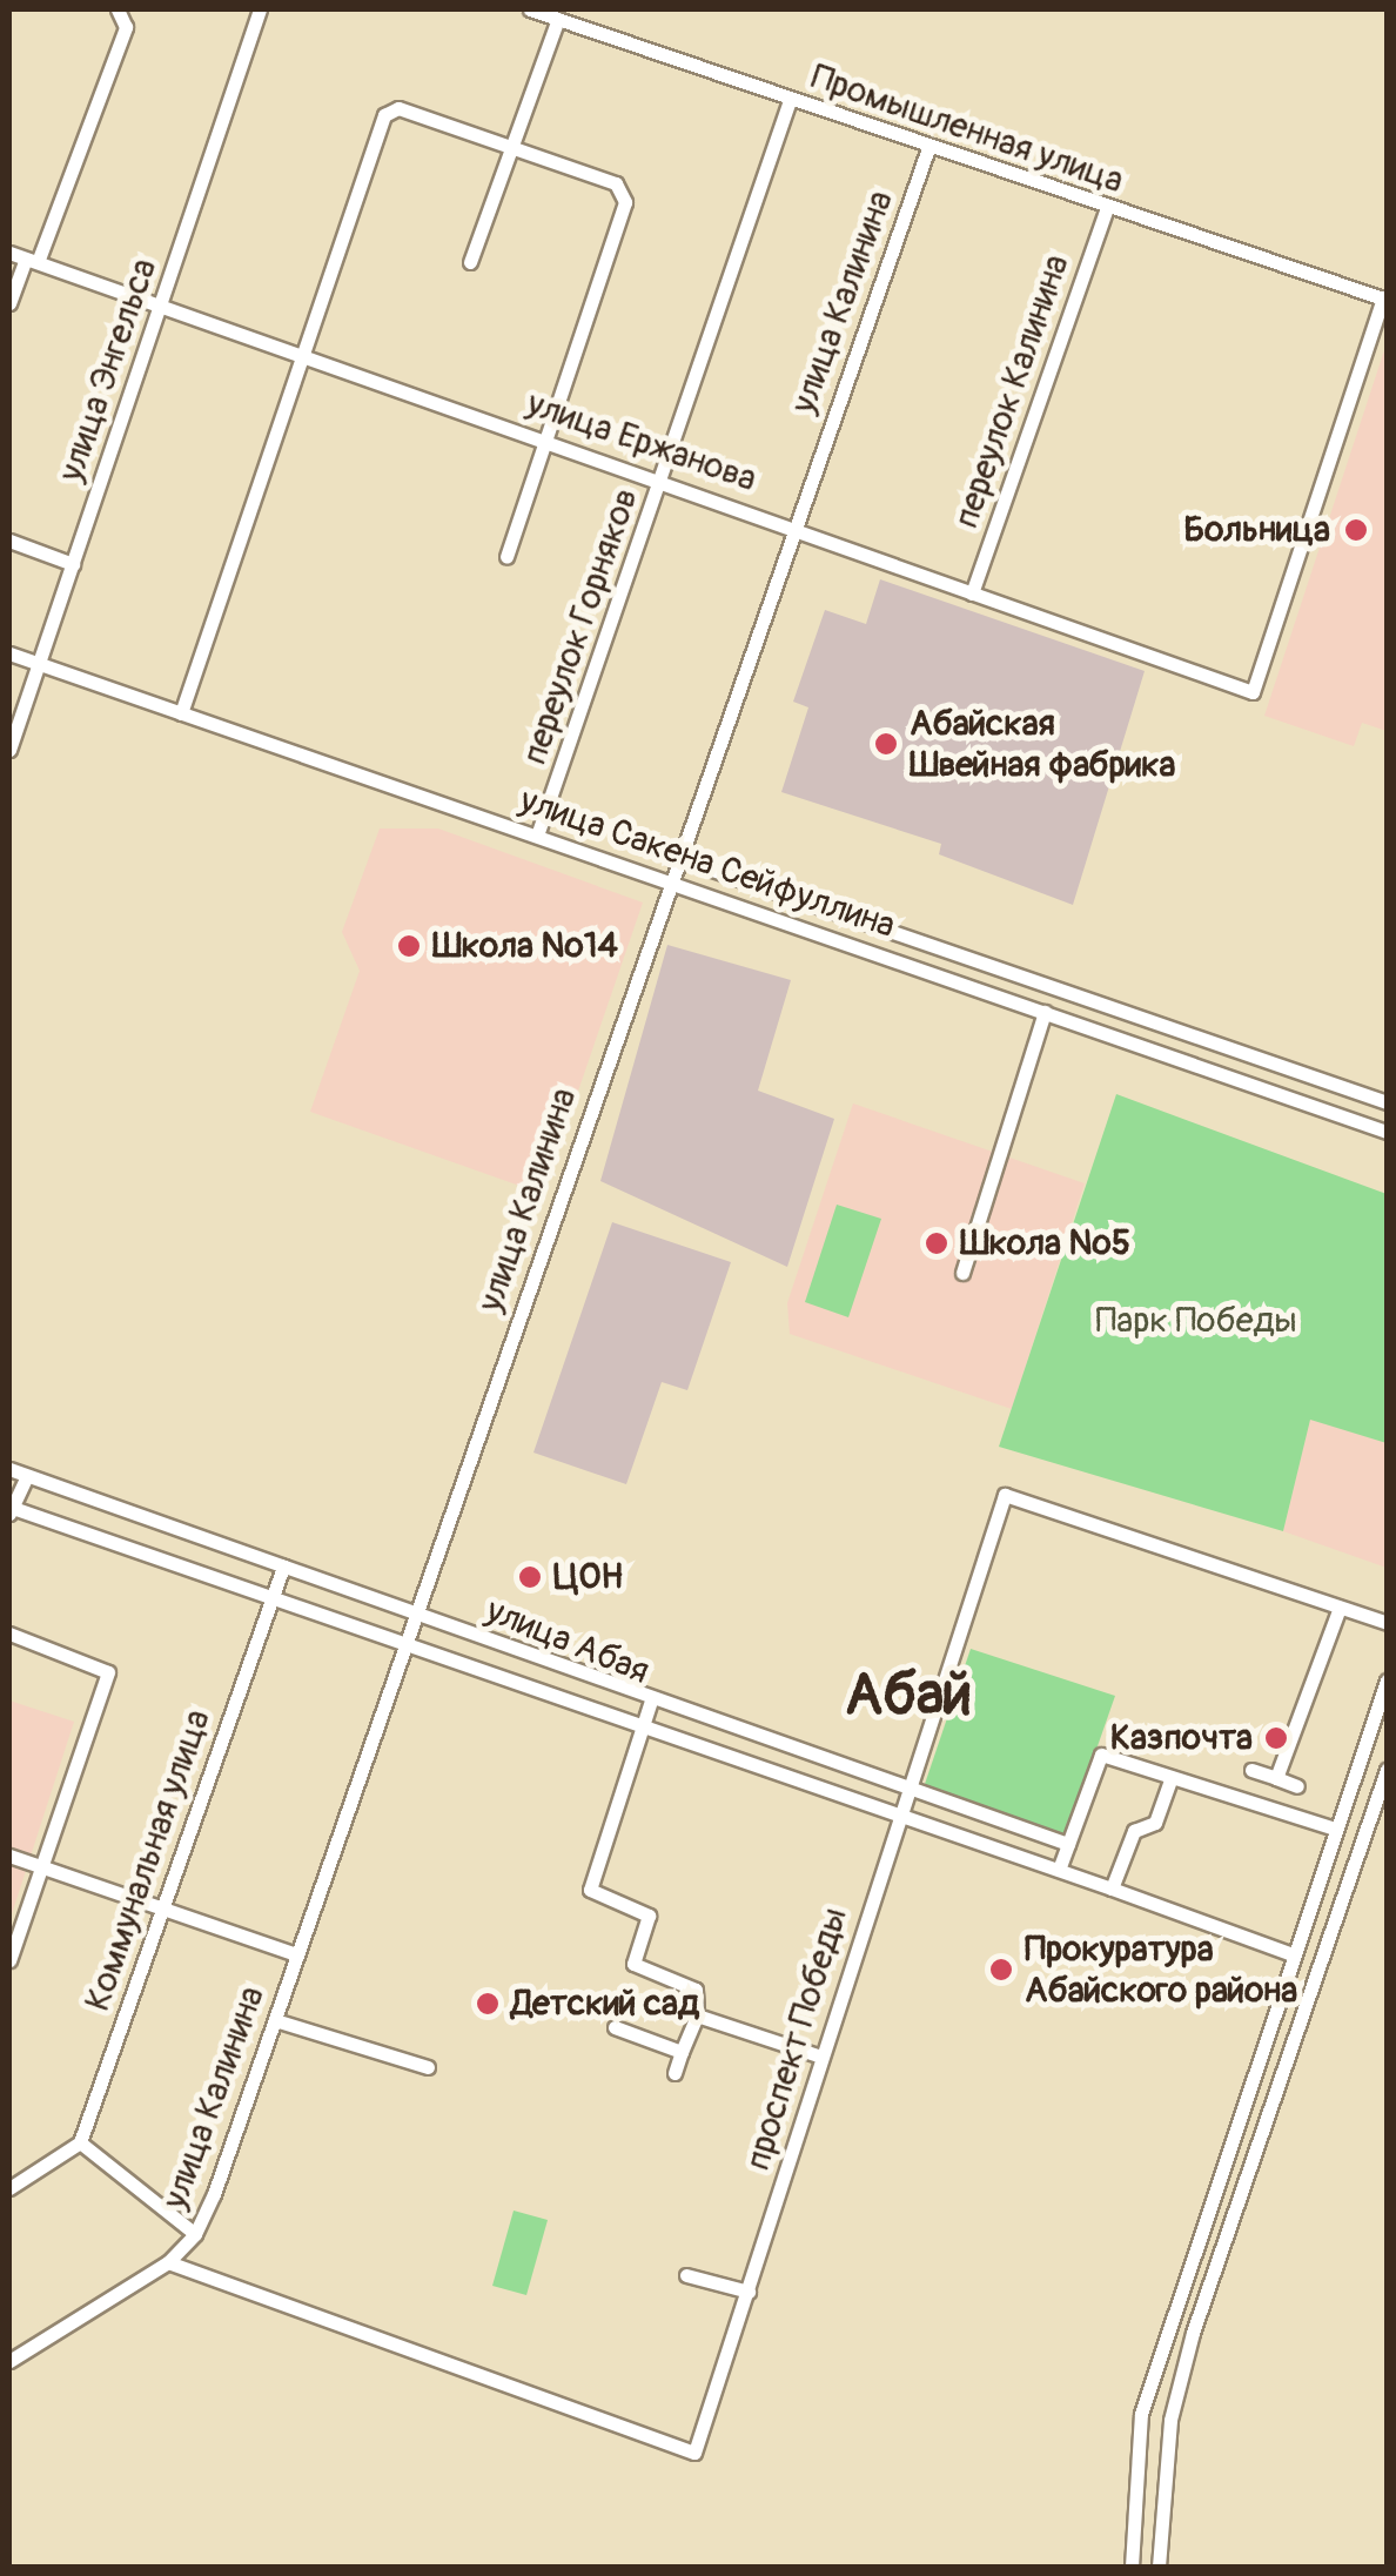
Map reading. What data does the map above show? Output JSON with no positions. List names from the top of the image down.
{
  "streets": {
    "street": [
      "Промышленная улица",
      "улица Калинина",
      "улица Энгельса",
      "переулок Калинина",
      "улица Ержанова",
      "переулок Горняков",
      "улица Сакена Сейфуллина",
      "улица Абая",
      "Коммунальная улица",
      "проспект Победы"
    ]
  },
  "crossings": [
    ["Промышленная улица", "улица Калинина"],
    ["Промышленная улица", "переулок Калинина"],
    ["Промышленная улица", "улица Ержанова"],
    ["Промышленная улица", "переулок Горняков"],
    ["улица Калинина", "улица Ержанова"],
    ["улица Калинина", "улица Сакена Сейфуллина"],
    ["улица Калинина", "улица Абая"],
    ["улица Калинина", "проспект Победы"],
    ["улица Энгельса", "улица Ержанова"],
    ["улица Энгельса", "улица Сакена Сейфуллина"],
    ["переулок Калинина", "улица Ержанова"],
    ["улица Ержанова", "переулок Горняков"],
    ["переулок Горняков", "улица Сакена Сейфуллина"],
    ["улица Абая", "Коммунальная улица"]
  ],
  "districts": ["Абай"],
  "parks": ["Парк Победы"],
  "places": [
    "Больница",
    "Абайская Швейная фабрика",
    "Школа №14",
    "Школа №5",
    "ЦОН",
    "Казпочта",
    "Прокуратура Абайского района",
    "Детский сад"
  ]
}
